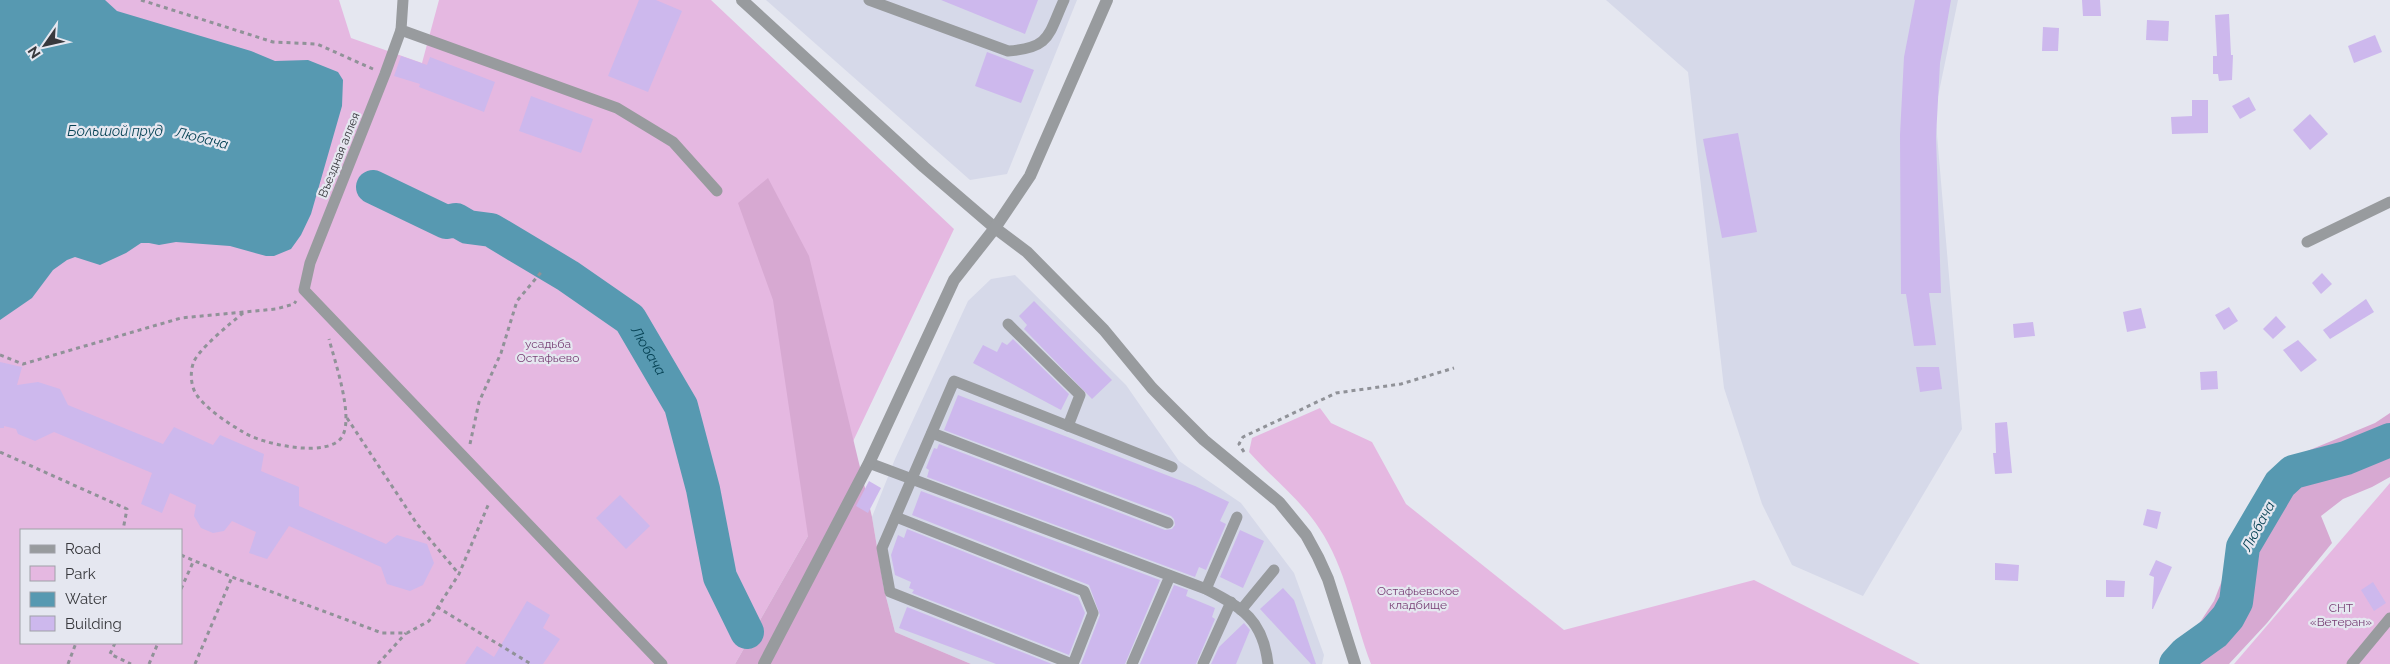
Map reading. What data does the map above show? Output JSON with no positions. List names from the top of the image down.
{
  "streets": {
    "lane": ["Въездная аллея"]
  },
  "water": ["Большой пруд", "Любача"],
  "parks": ["усадьба Остафьево", "Остафьевское кладбище", "СНТ «Ветеран»"],
  "legend": [
    "Road",
    "Park",
    "Water",
    "Building"
  ],
  "north": "bottom left"
}
